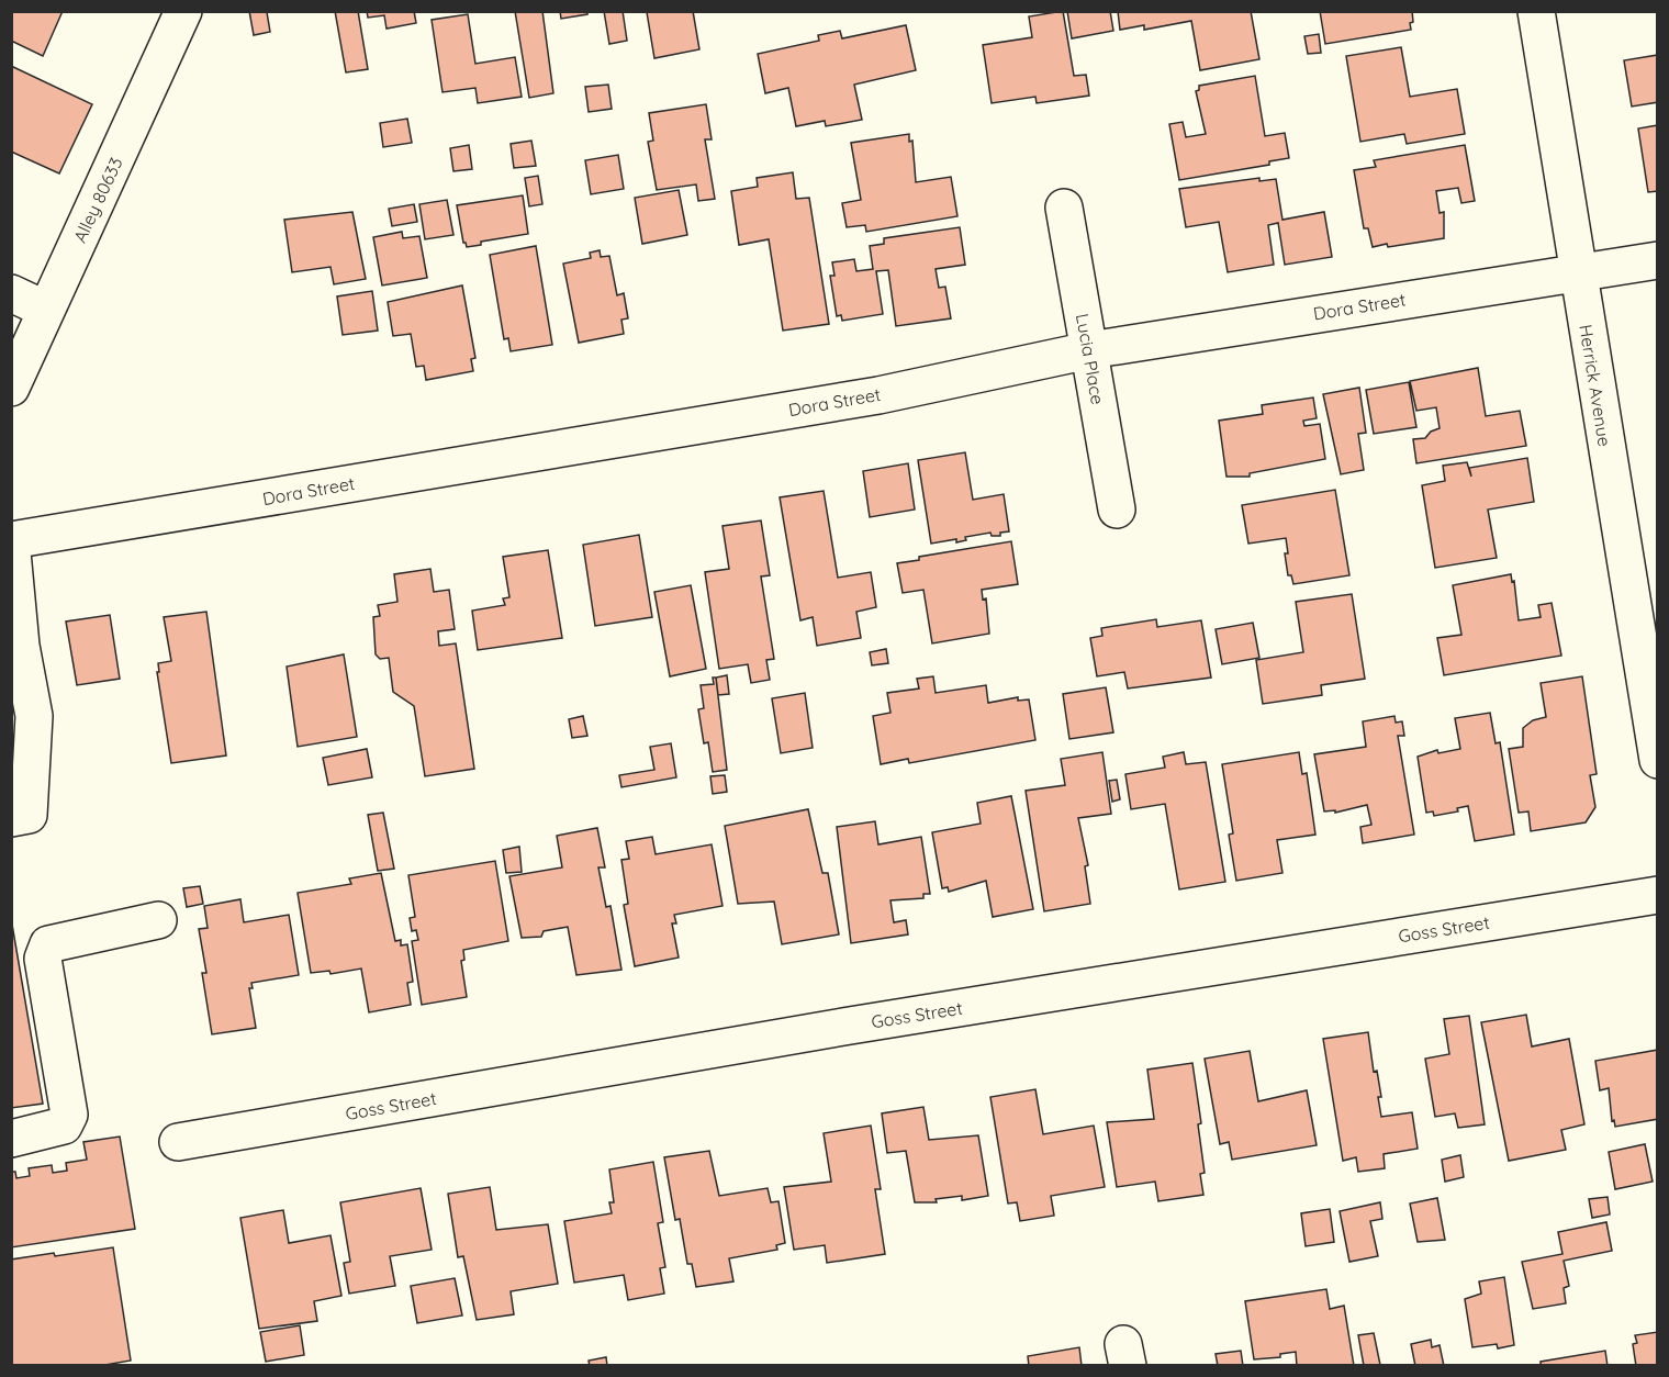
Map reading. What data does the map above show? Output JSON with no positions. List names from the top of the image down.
{
  "streets": {
    "street": [
      "Alley 80633",
      "Dora Street",
      "Lucia Place",
      "Herrick Avenue",
      "Goss Street"
    ]
  },
  "crossings": [
    ["Dora Street", "Lucia Place"],
    ["Dora Street", "Herrick Avenue"]
  ]
}
